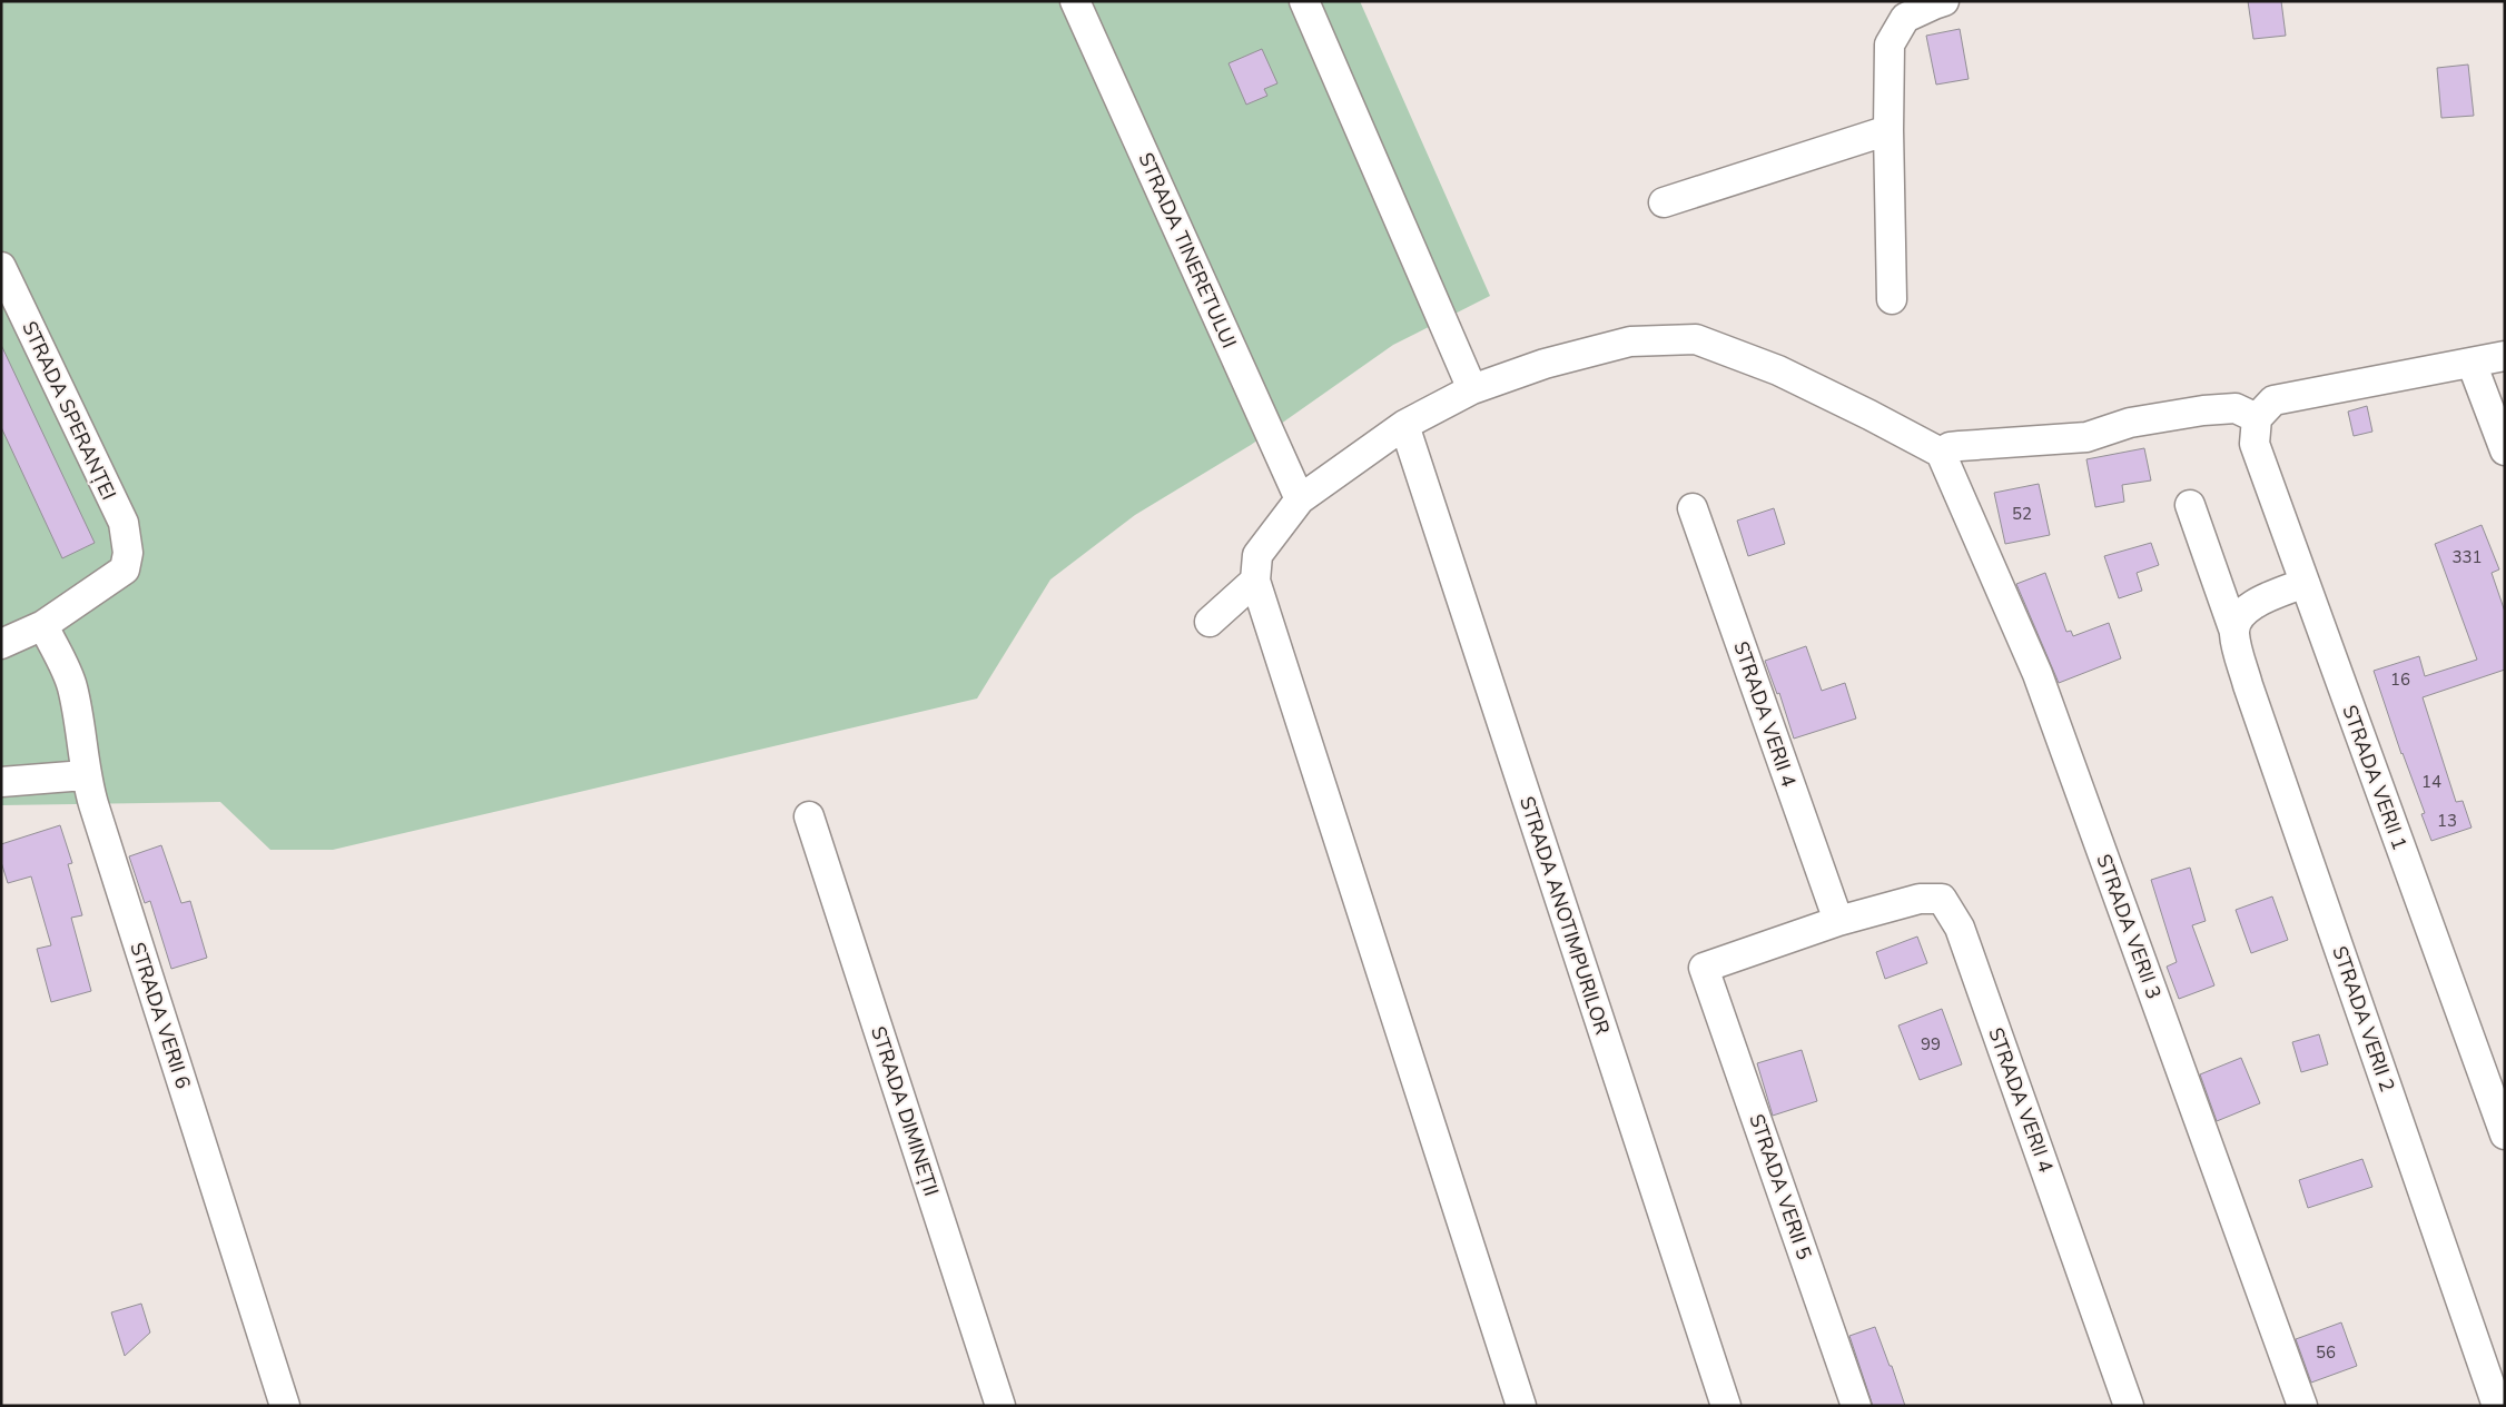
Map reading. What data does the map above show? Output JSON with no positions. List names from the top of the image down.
{
  "streets": {
    "street": [
      "STRADA TINERETULUI",
      "STRADA SPERANȚEI",
      "STRADA VERII 4",
      "STRADA VERII 1",
      "STRADA ANOTIMPURILOR",
      "STRADA VERII 3",
      "STRADA VERII 6",
      "STRADA VERII 2",
      "STRADA DIMINEȚII",
      "STRADA VERII 5"
    ]
  },
  "crossings": [
    ["STRADA SPERANȚEI", "STRADA VERII 6"],
    ["STRADA VERII 4", "STRADA VERII 5"]
  ],
  "house_numbers": [
    "52",
    "331",
    "16",
    "14",
    "13",
    "99",
    "56"
  ]
}
